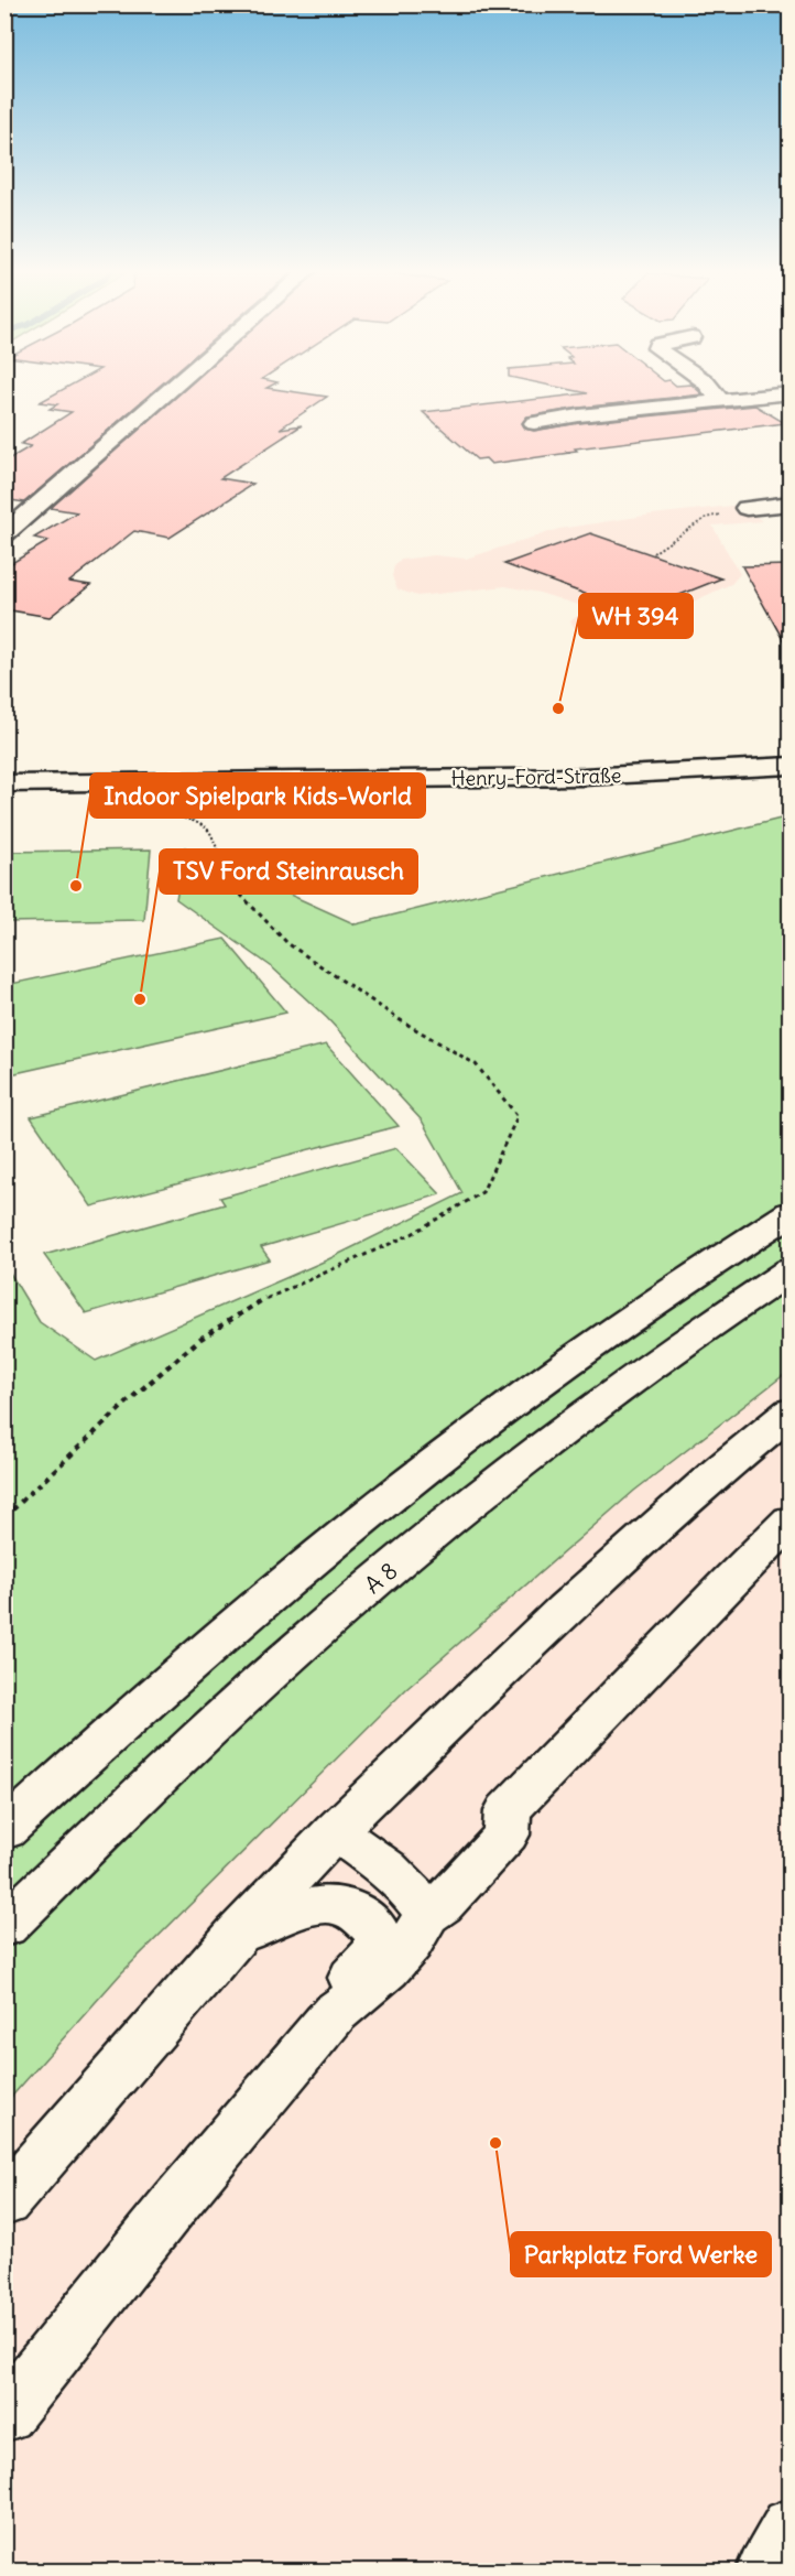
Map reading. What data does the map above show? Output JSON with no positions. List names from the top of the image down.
{
  "streets": {
    "main road": ["Henry-Ford-Straße", "A 8"]
  },
  "places": [
    "WH 394",
    "Indoor Spielpark Kids-World",
    "TSV Ford Steinrausch",
    "Parkplatz Ford Werke"
  ]
}
